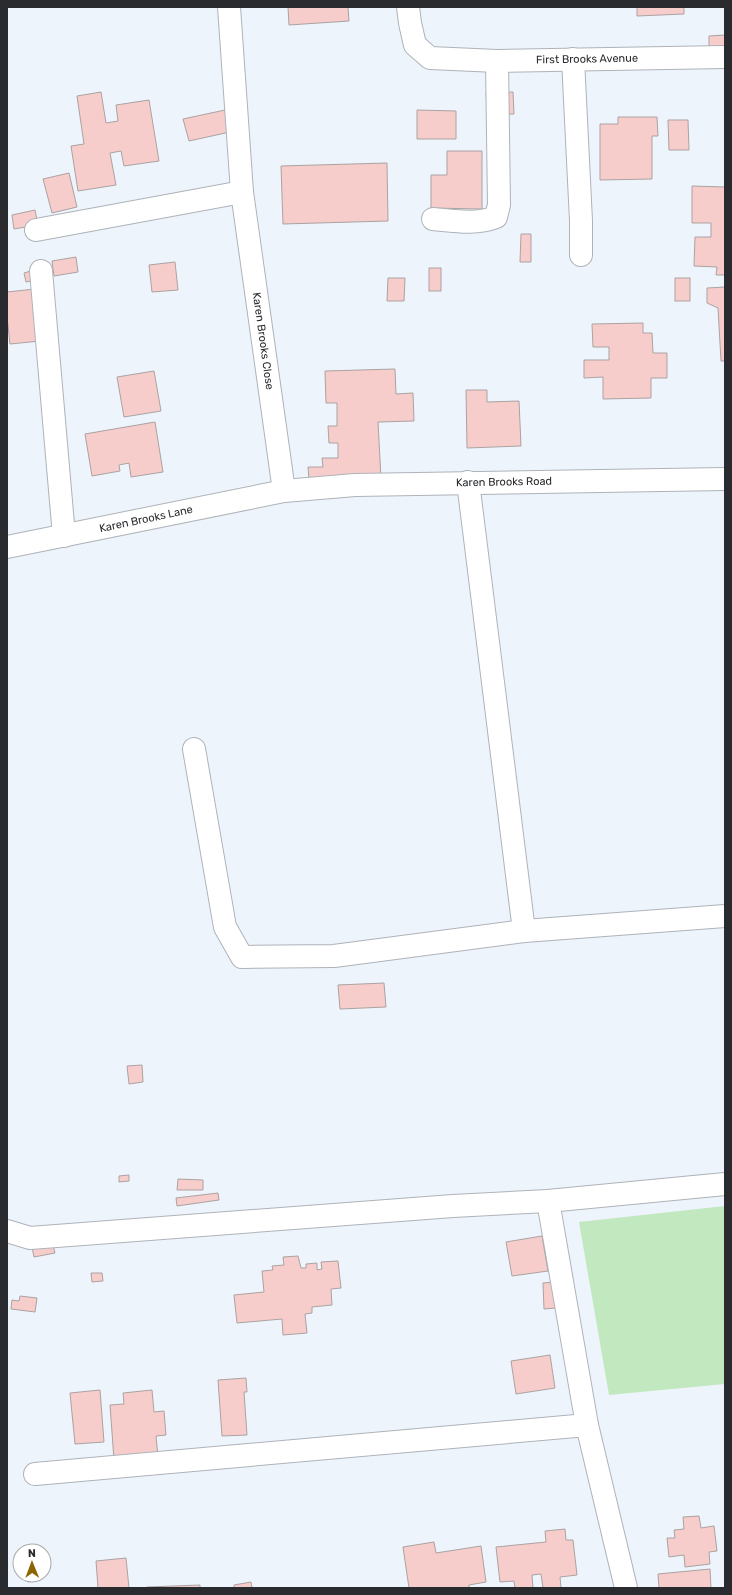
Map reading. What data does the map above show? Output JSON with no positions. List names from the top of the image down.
{
  "streets": {
    "street": [
      "First Brooks Avenue",
      "Karen Brooks Close",
      "Karen Brooks Road",
      "Karen Brooks Lane"
    ]
  },
  "crossings": [
    ["Karen Brooks Close", "Karen Brooks Road"],
    ["Karen Brooks Close", "Karen Brooks Lane"],
    ["Karen Brooks Road", "Karen Brooks Lane"]
  ],
  "north": "top"
}
